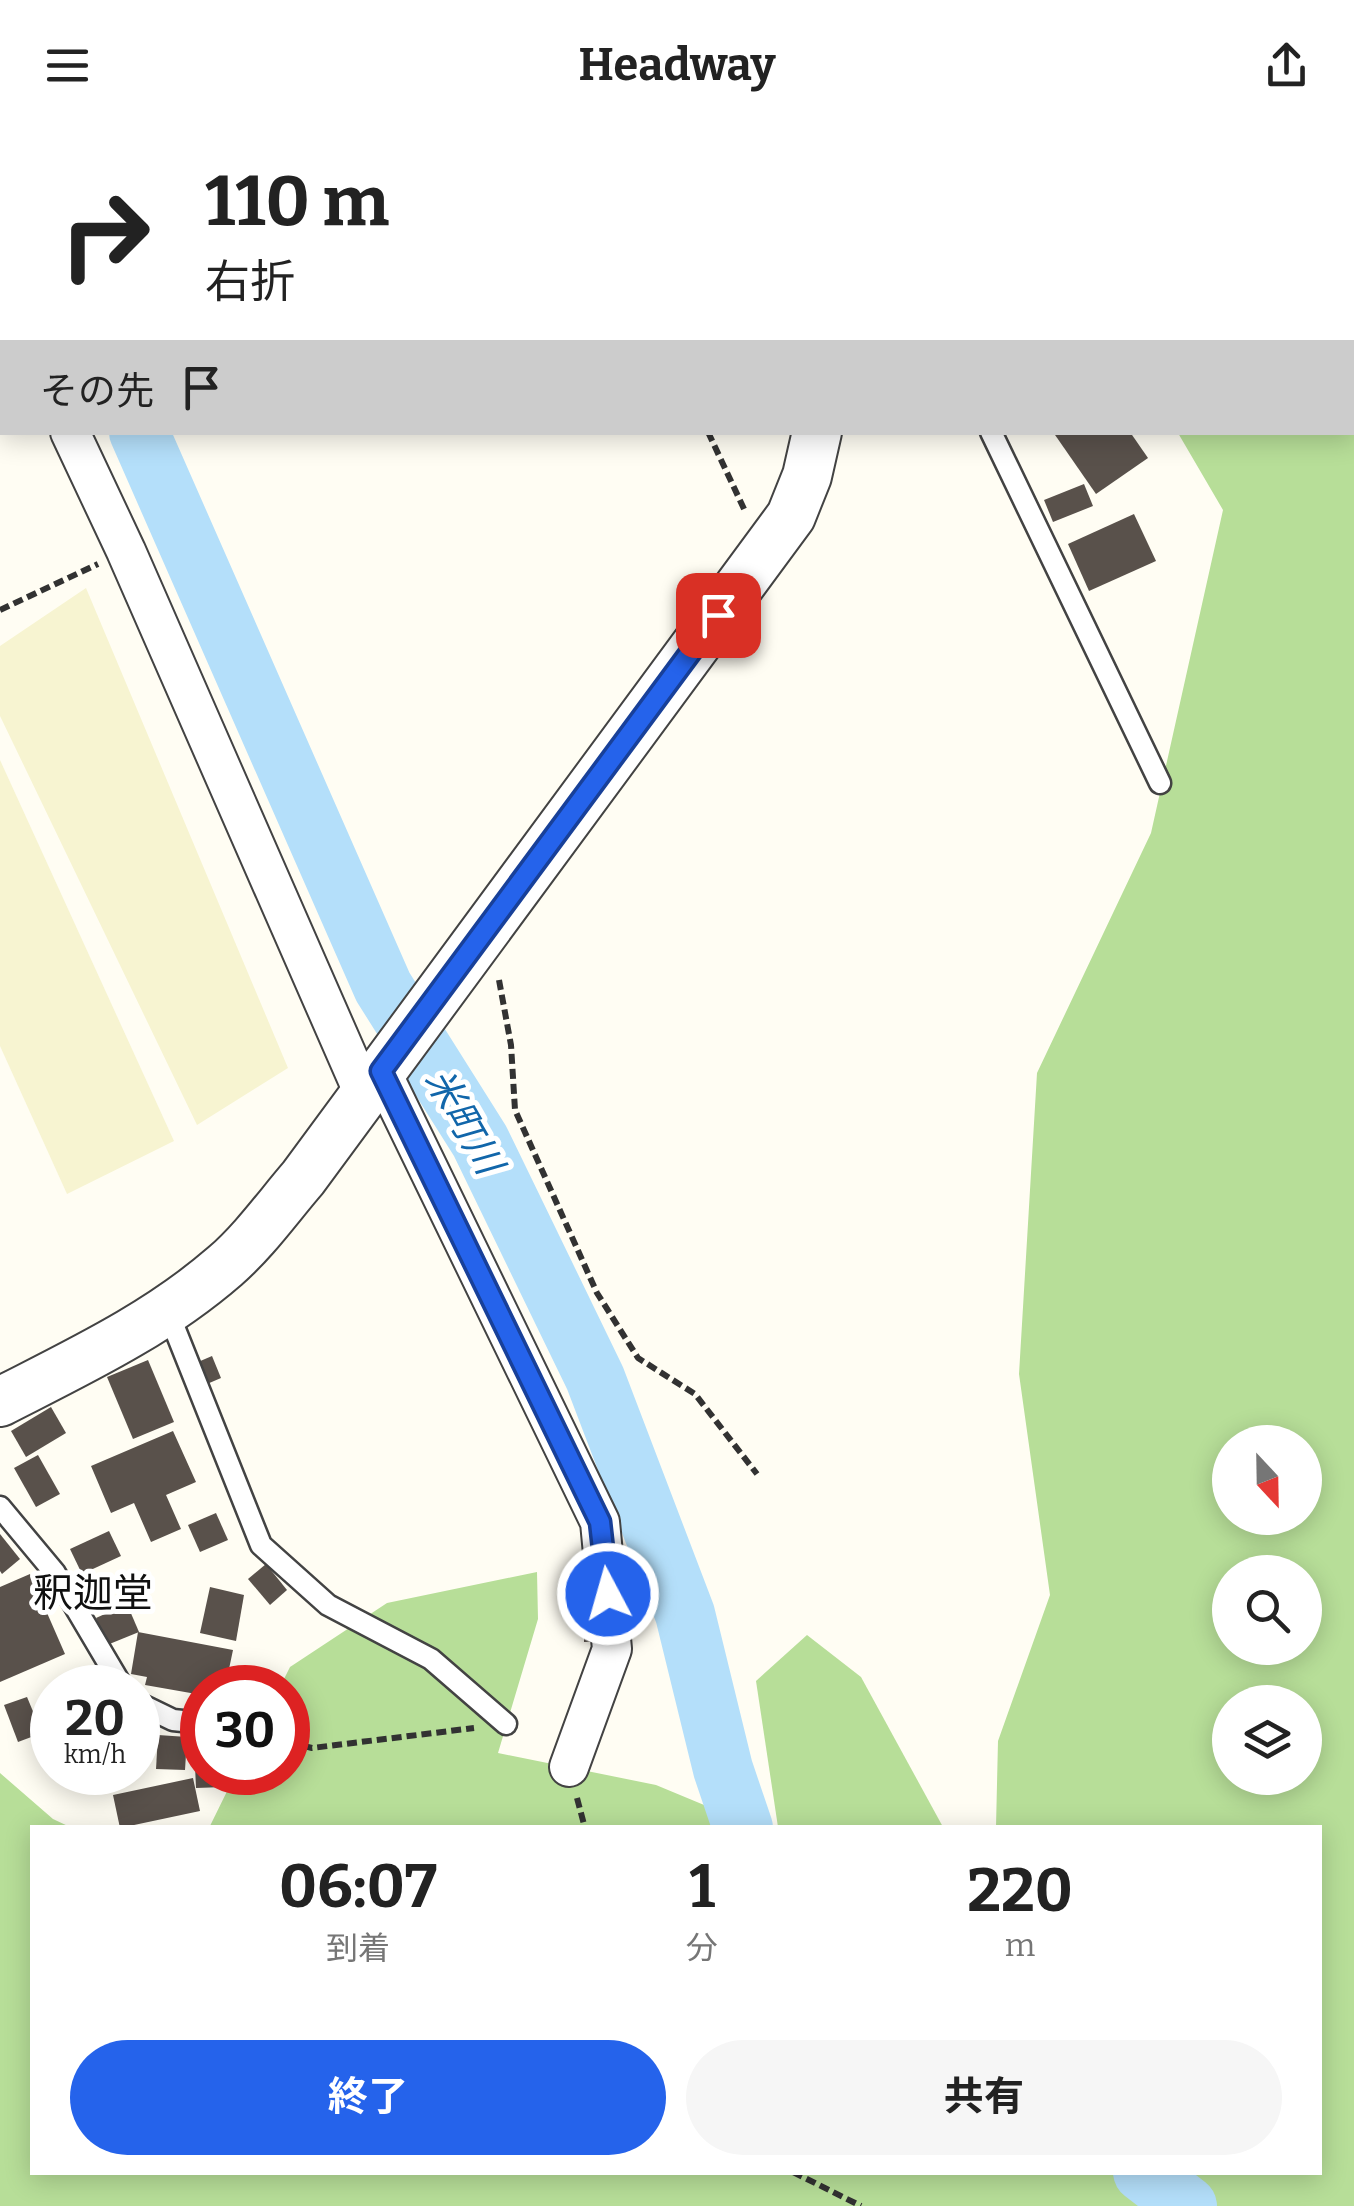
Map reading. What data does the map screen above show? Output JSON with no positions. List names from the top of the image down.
{
  "districts": ["釈迦堂"],
  "water": ["米町川"],
  "north": "bottom",
  "page": {
    "header": "Headway",
    "turn": ["110 m", "右折"],
    "then": "その先",
    "speed": "20 km/h",
    "limit": "30",
    "eta": [
      "06:07",
      "到着",
      "1",
      "分",
      "220",
      "m"
    ],
    "buttons": ["終了", "共有"]
  }
}
